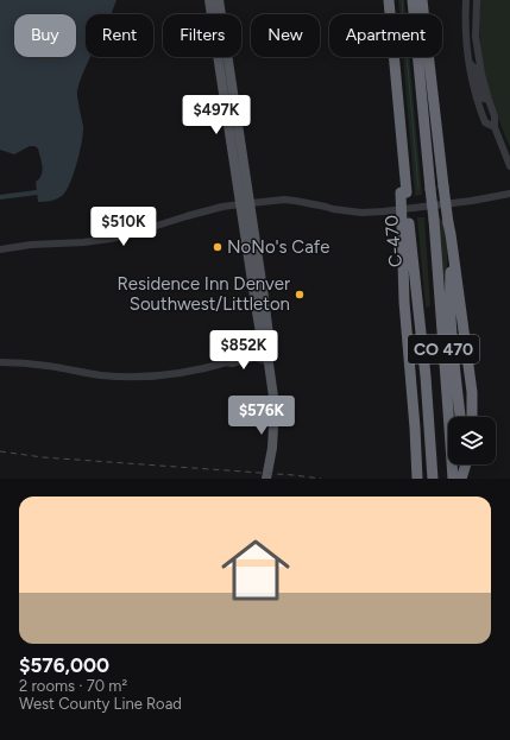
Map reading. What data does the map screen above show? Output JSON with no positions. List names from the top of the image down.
{
  "streets": {
    "highway": ["C-470", "CO 470"]
  },
  "places": ["NoNo's Cafe", "Residence Inn Denver Southwest/Littleton"],
  "page": {
    "chip": [
      "Buy",
      "Rent",
      "Filters",
      "New",
      "Apartment"
    ],
    "price": [
      "$497K",
      "$510K",
      "$852K",
      "$576K"
    ],
    "list": [
      {
        "name": "$576,000",
        "note": "2 rooms · 70 m² · West County Line Road"
      }
    ]
  }
}
